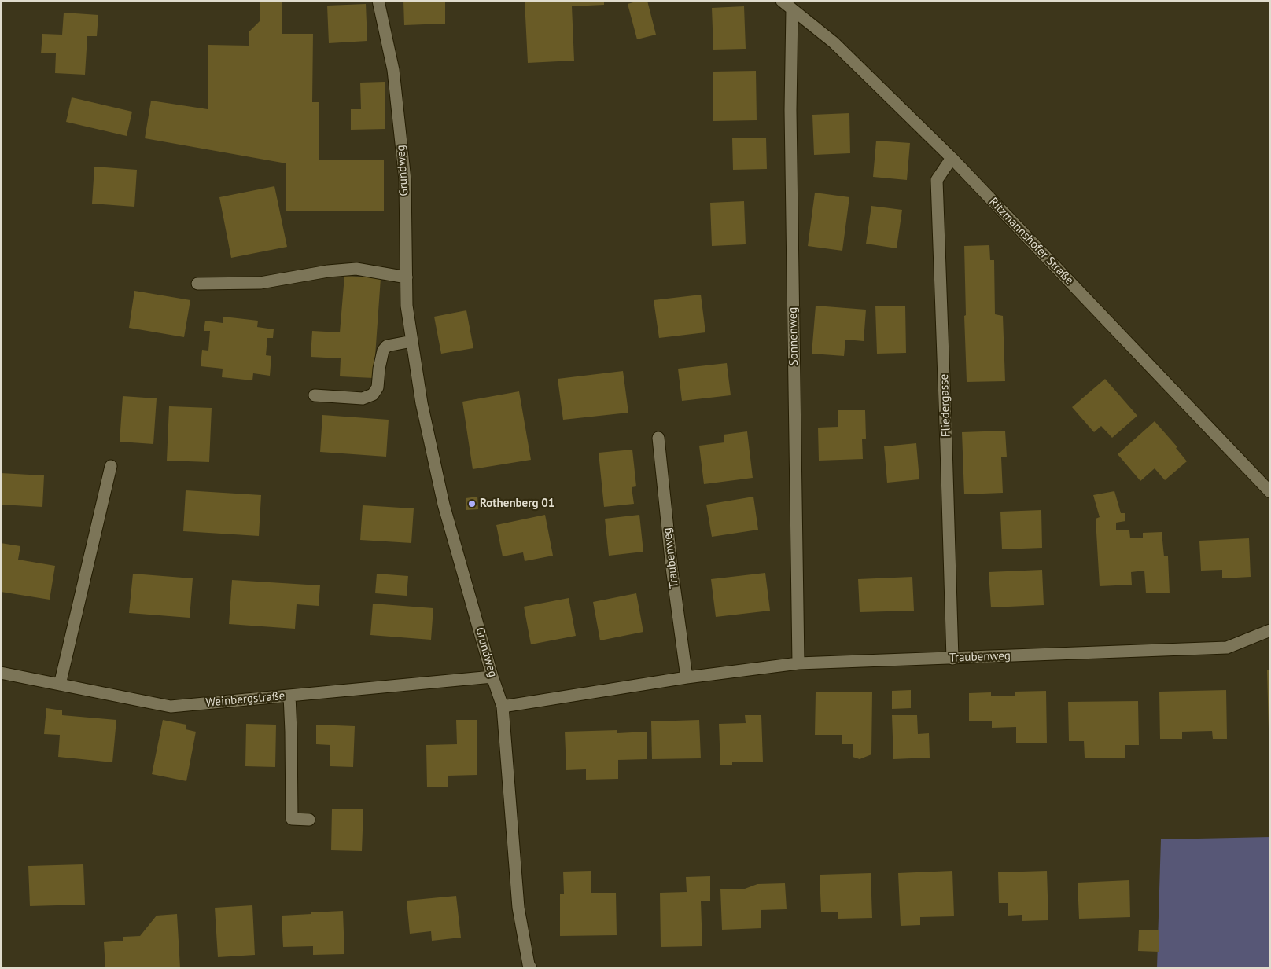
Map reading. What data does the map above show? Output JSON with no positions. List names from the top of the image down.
{
  "streets": {
    "street": [
      "Grundweg",
      "Ritzmannshofer Straße",
      "Sonnenweg",
      "Fliedergasse",
      "Traubenweg",
      "Weinbergstraße"
    ]
  },
  "crossings": [
    ["Grundweg", "Traubenweg"],
    ["Grundweg", "Weinbergstraße"],
    ["Ritzmannshofer Straße", "Sonnenweg"],
    ["Ritzmannshofer Straße", "Fliedergasse"],
    ["Sonnenweg", "Traubenweg"],
    ["Fliedergasse", "Traubenweg"]
  ],
  "places": ["Rothenberg 01"]
}
